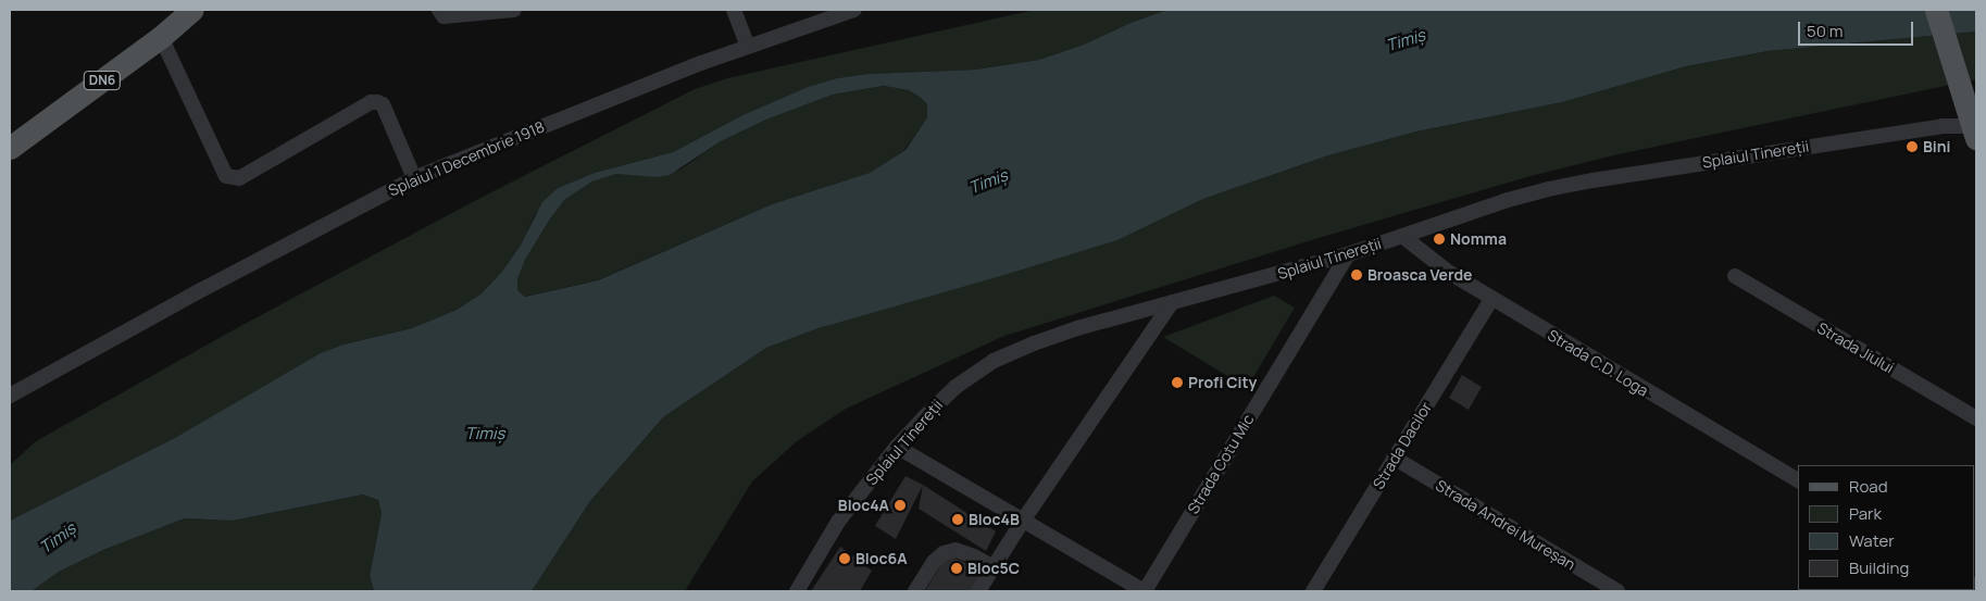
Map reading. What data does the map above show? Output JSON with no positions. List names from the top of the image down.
{
  "streets": {
    "main road": ["DN6"],
    "street": [
      "Splaiul Tinereții",
      "Splaiul 1 Decembrie 1918",
      "Strada Jiului",
      "Strada C.D. Loga",
      "Strada Dacilor",
      "Strada Cotu Mic",
      "Strada Andrei Mureșan"
    ]
  },
  "crossings": [
    ["Splaiul Tinereții", "Strada C.D. Loga"],
    ["Splaiul Tinereții", "Strada Cotu Mic"],
    ["Strada C.D. Loga", "Strada Dacilor"],
    ["Strada Dacilor", "Strada Andrei Mureșan"]
  ],
  "water": ["Timiș"],
  "places": [
    "Bini",
    "Nomma",
    "Broasca Verde",
    "Profi City",
    "Bloc4A",
    "Bloc4B",
    "Bloc6A",
    "Bloc5C"
  ],
  "legend": [
    "Road",
    "Park",
    "Water",
    "Building"
  ],
  "scale_bar": "50 m"
}
